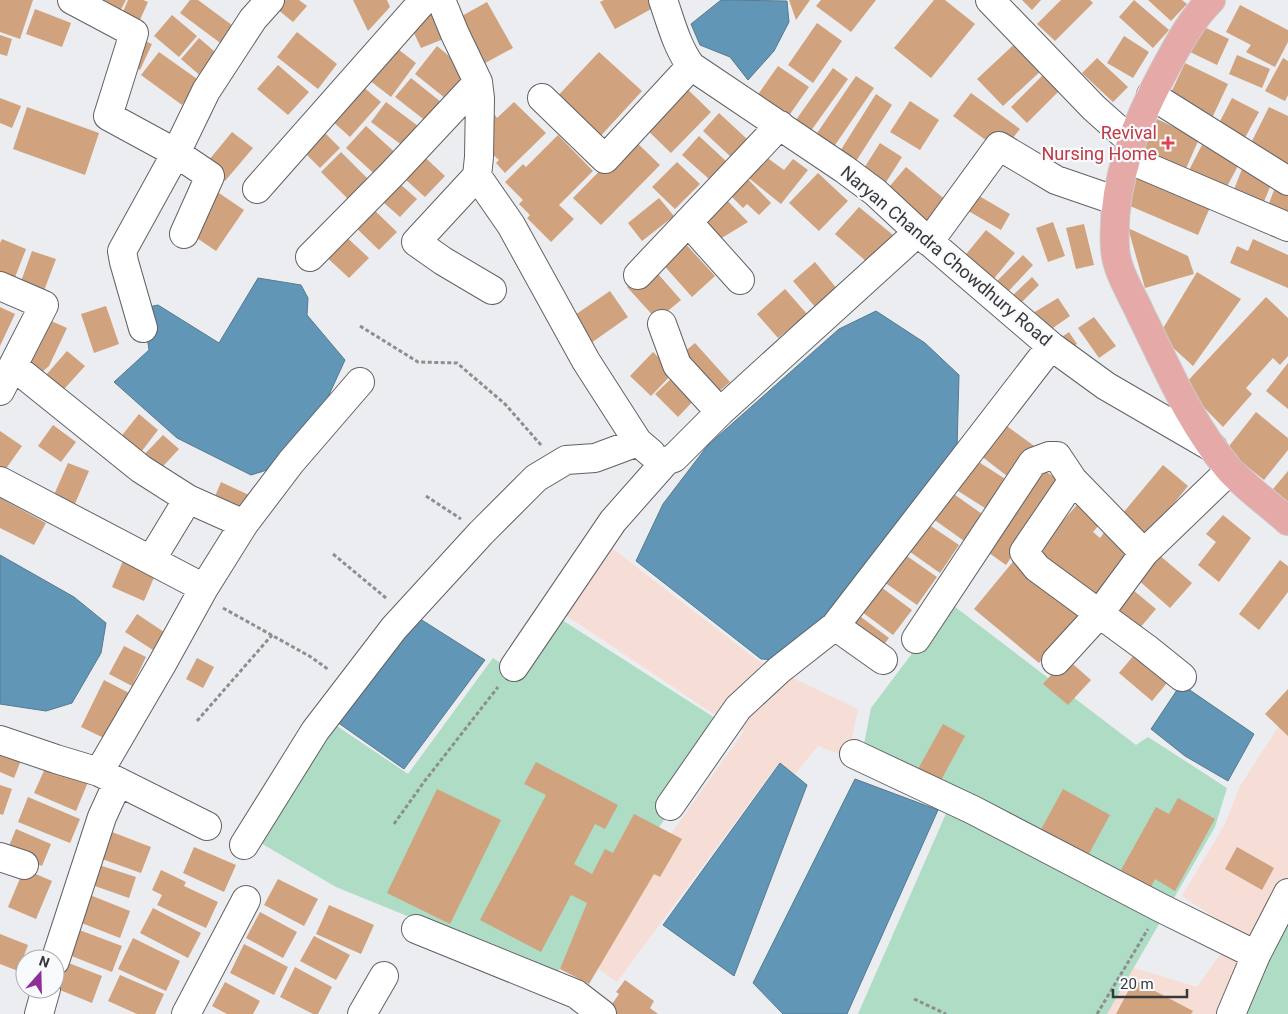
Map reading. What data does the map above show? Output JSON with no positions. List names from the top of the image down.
{
  "streets": {
    "street": ["Naryan Chandra Chowdhury Road"]
  },
  "places": {
    "health": ["Revival Nursing Home"]
  },
  "scale_bar": "20 m",
  "north": "top"
}
